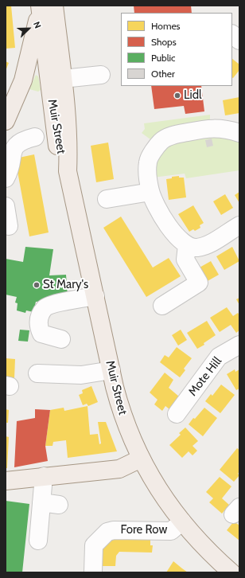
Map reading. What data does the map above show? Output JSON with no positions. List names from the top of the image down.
{
  "streets": {
    "main road": ["Muir Street"],
    "street": ["Mote Hill", "Fore Row"]
  },
  "crossings": [
    ["Muir Street", "Fore Row"]
  ],
  "places": ["Lidl", "St Mary's"],
  "legend": [
    "Homes",
    "Shops",
    "Public",
    "Other"
  ],
  "north": "top right"
}
